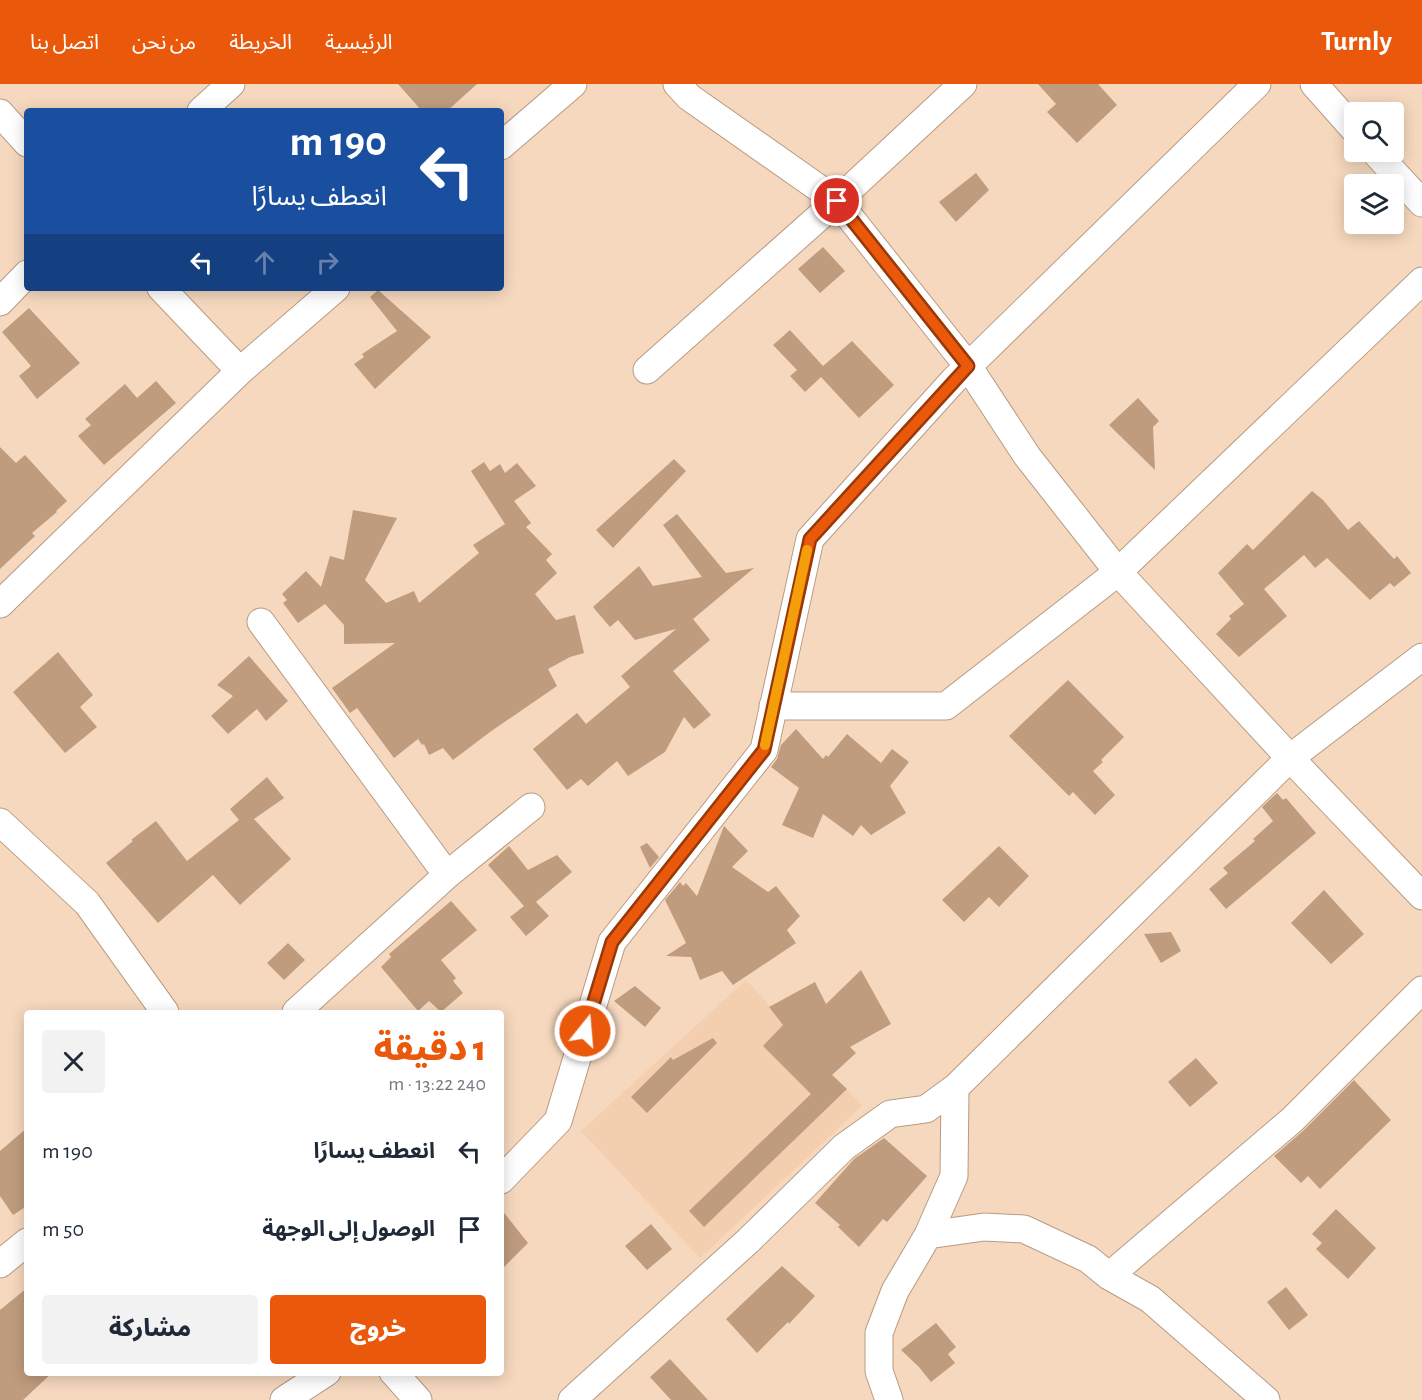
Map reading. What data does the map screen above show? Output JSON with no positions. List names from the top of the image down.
{
  "page": {
    "header": "Turnly",
    "nav": [
      "الرئيسية",
      "الخريطة",
      "من نحن",
      "اتصل بنا"
    ],
    "turn": ["190 m", "انعطف يسارًا"],
    "heading": ["1 دقيقة", "240 m · 13:22"],
    "list": [
      {
        "name": "انعطف يسارًا",
        "value": "190 m"
      },
      {
        "name": "الوصول إلى الوجهة",
        "value": "50 m"
      }
    ],
    "buttons": ["خروج", "مشاركة"]
  }
}
